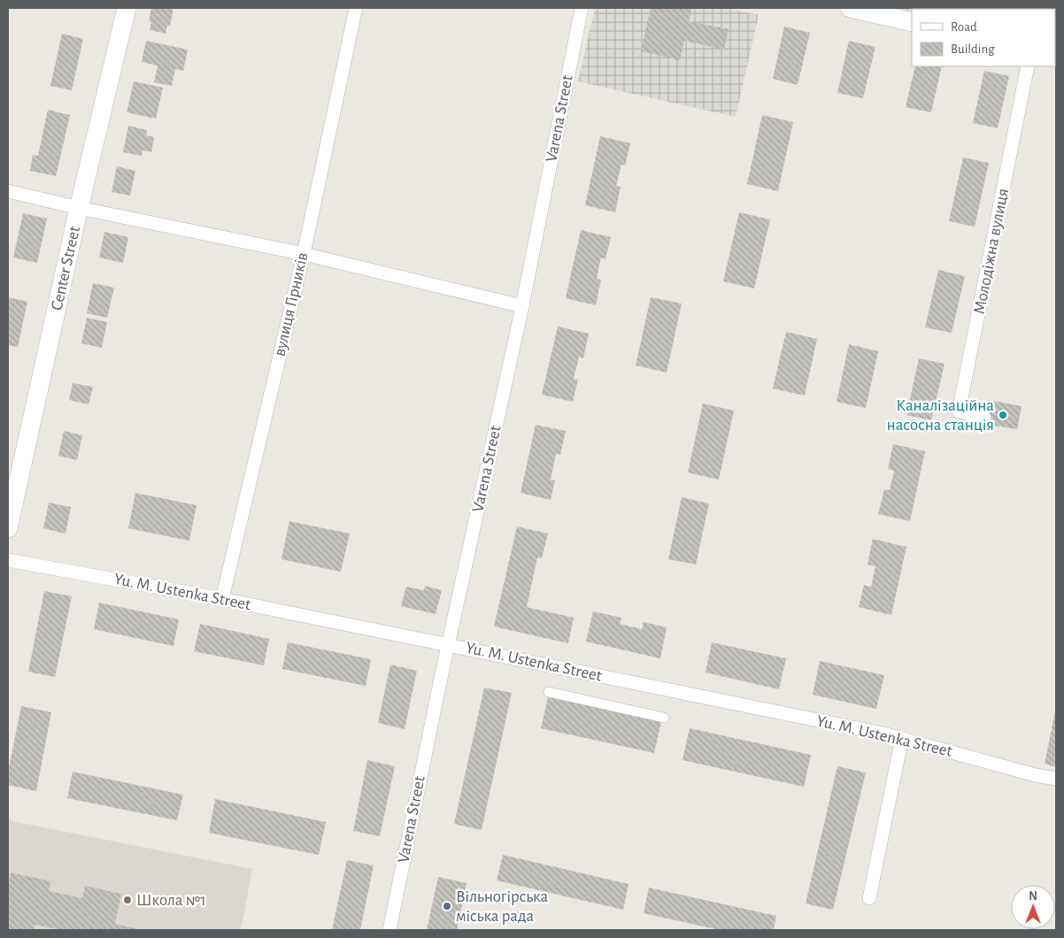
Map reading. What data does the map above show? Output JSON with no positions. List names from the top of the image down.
{
  "streets": {
    "main road": ["Center Street"],
    "street": [
      "Varena Street",
      "Молодіжна вулиця",
      "вулиця Гірників",
      "Yu. M. Ustenka Street"
    ]
  },
  "crossings": [
    ["Varena Street", "Yu. M. Ustenka Street"],
    ["вулиця Гірників", "Yu. M. Ustenka Street"]
  ],
  "places": ["Каналізаційна насосна станція", "Школа №1", "Вільногірська міська рада"],
  "legend": ["Road", "Building"],
  "north": "top"
}
